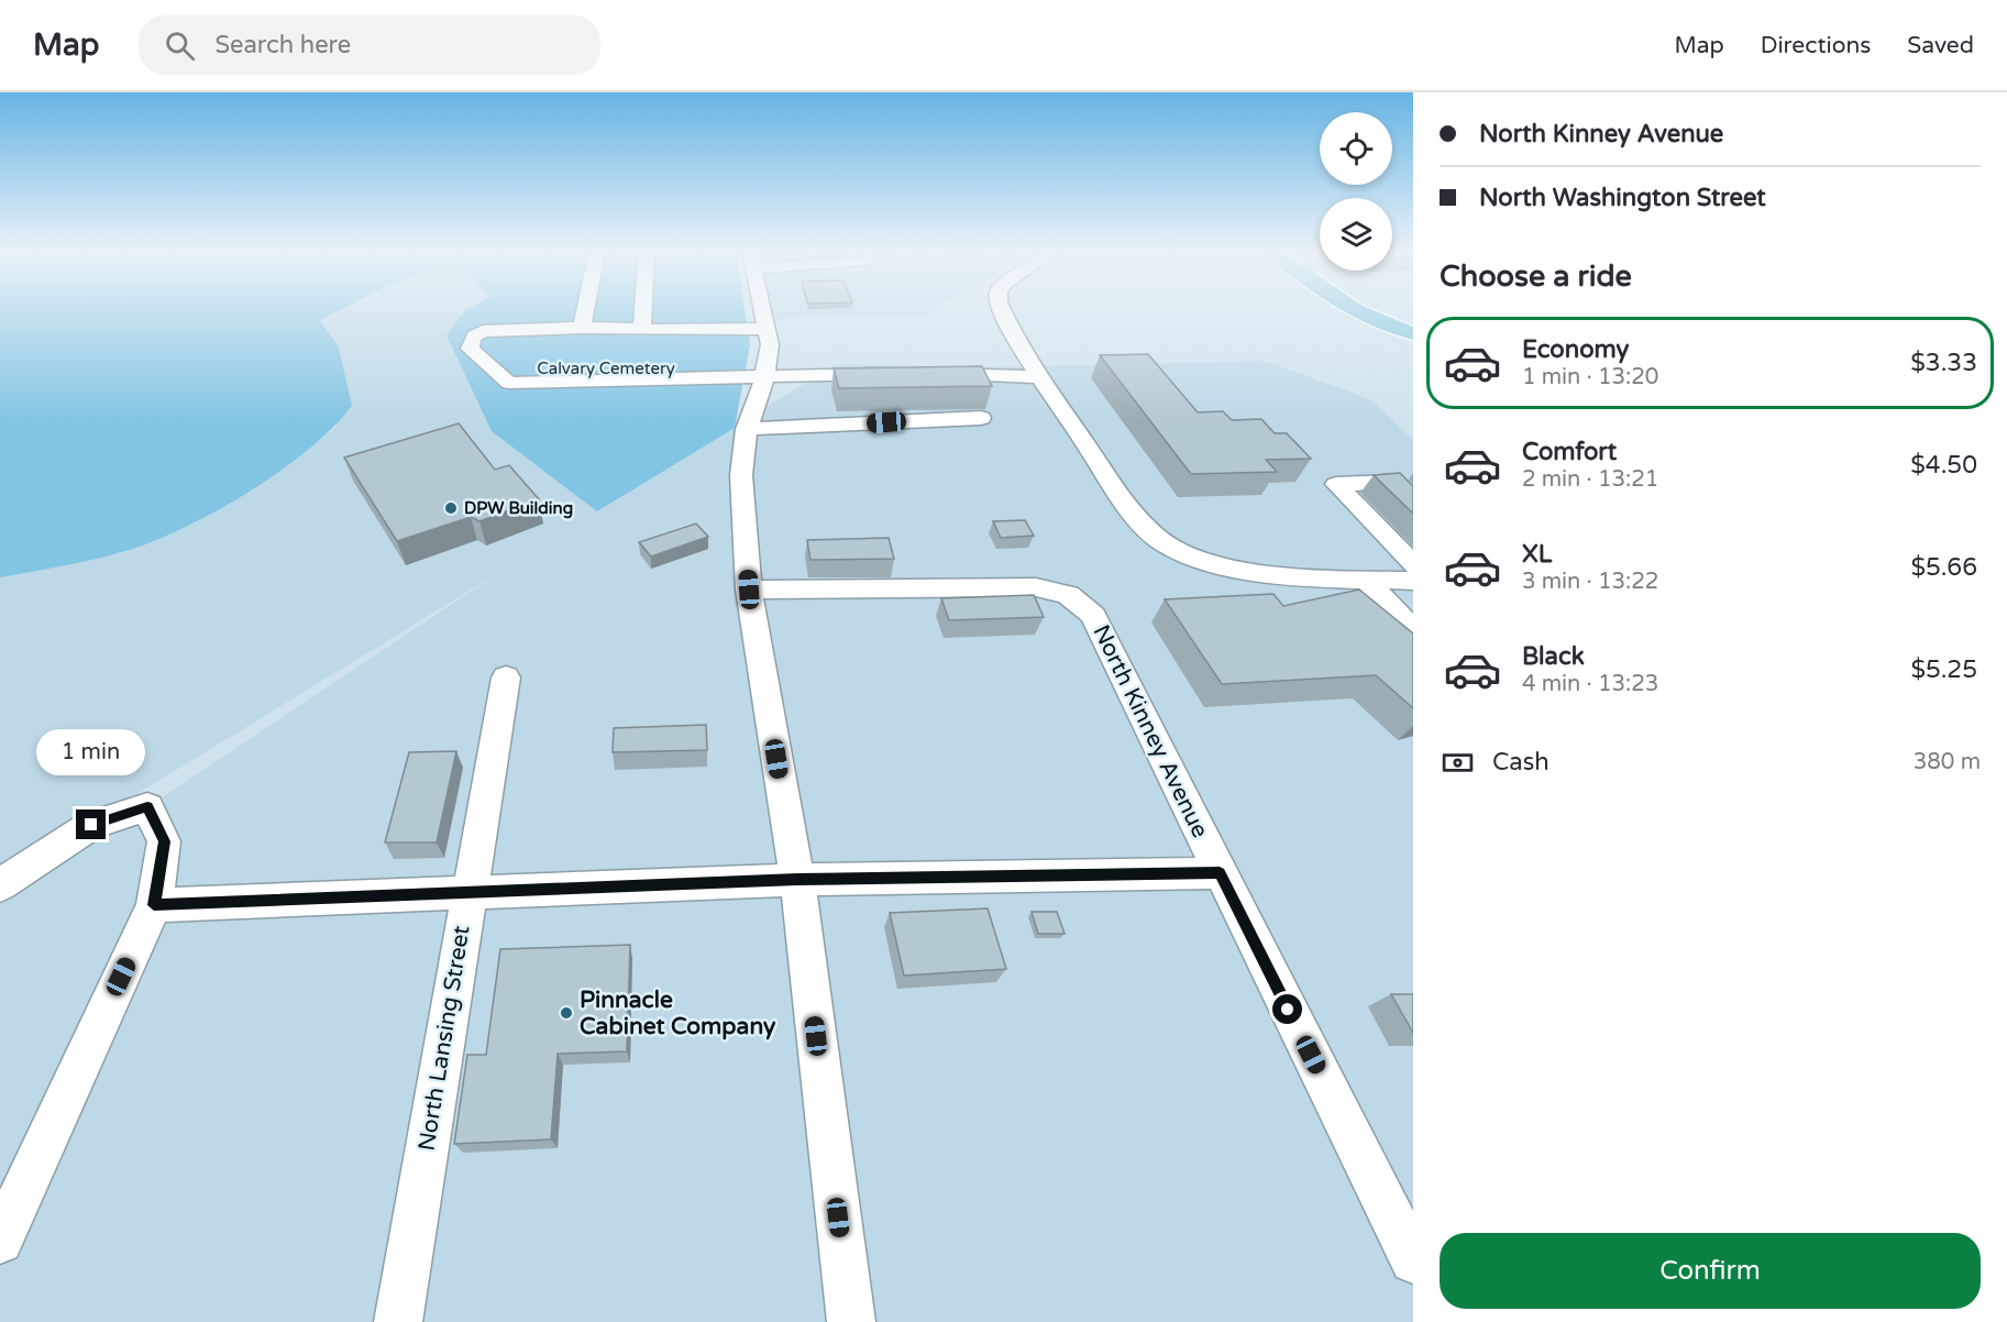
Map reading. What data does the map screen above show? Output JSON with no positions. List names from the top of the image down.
{
  "streets": {
    "street": ["North Kinney Avenue", "North Lansing Street"]
  },
  "parks": ["Calvary Cemetery"],
  "places": ["DPW Building", "Pinnacle Cabinet Company"],
  "page": {
    "header": "Map",
    "search": "Search here",
    "nav": ["Map", "Directions", "Saved"],
    "banner": ["North Kinney Avenue", "North Washington Street"],
    "heading": "Choose a ride",
    "list": [
      {
        "name": "Economy",
        "note": "1 min · 13:20",
        "value": "$3.33"
      },
      {
        "name": "Comfort",
        "note": "2 min · 13:21",
        "value": "$4.50"
      },
      {
        "name": "XL",
        "note": "3 min · 13:22",
        "value": "$5.66"
      },
      {
        "name": "Black",
        "note": "4 min · 13:23",
        "value": "$5.25"
      }
    ],
    "pay": ["Cash", "380 m"],
    "bubble": "1 min",
    "buttons": "Confirm"
  }
}
